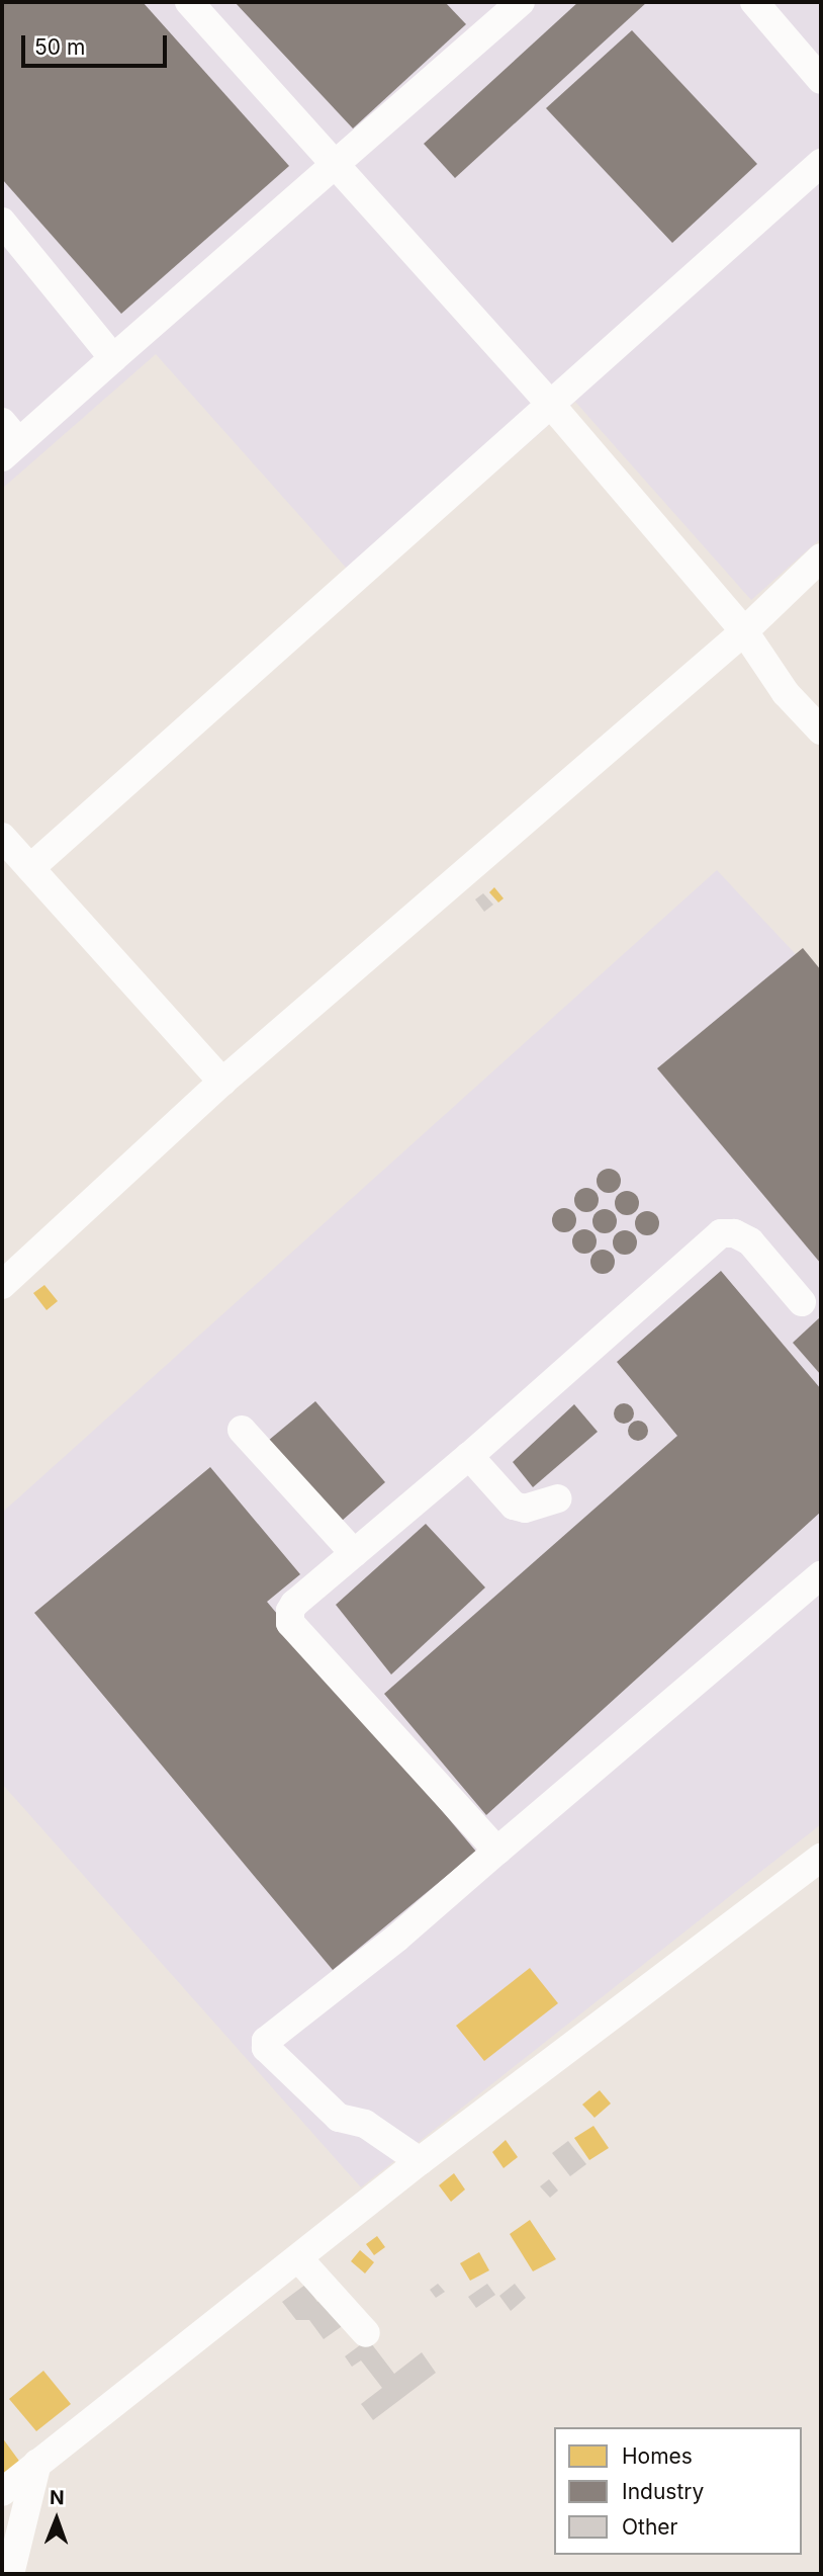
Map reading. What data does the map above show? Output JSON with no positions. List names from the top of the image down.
{
  "legend": ["Homes", "Industry", "Other"],
  "scale_bar": "50 m",
  "north": "top"
}
